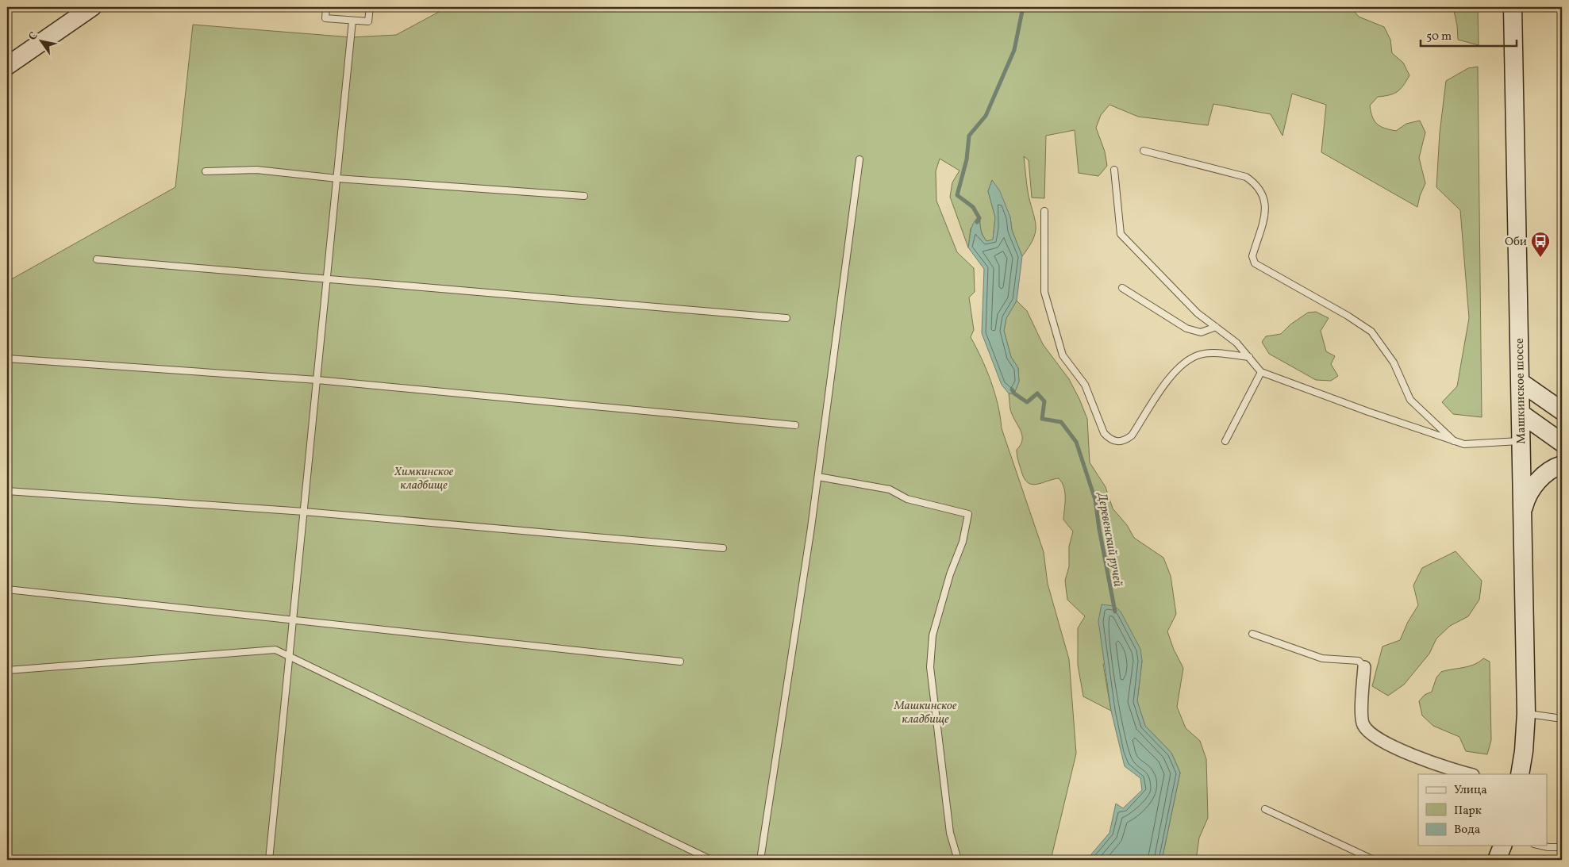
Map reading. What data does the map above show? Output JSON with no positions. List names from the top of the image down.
{
  "streets": {
    "main road": ["Машкинское шоссе"]
  },
  "water": ["Деревенский ручей"],
  "parks": ["Химкинское кладбище", "Машкинское кладбище"],
  "places": {
    "bus stop": ["Оби"]
  },
  "legend": ["Улица", "Парк", "Вода"],
  "scale_bar": "50 m",
  "north": "top left"
}
